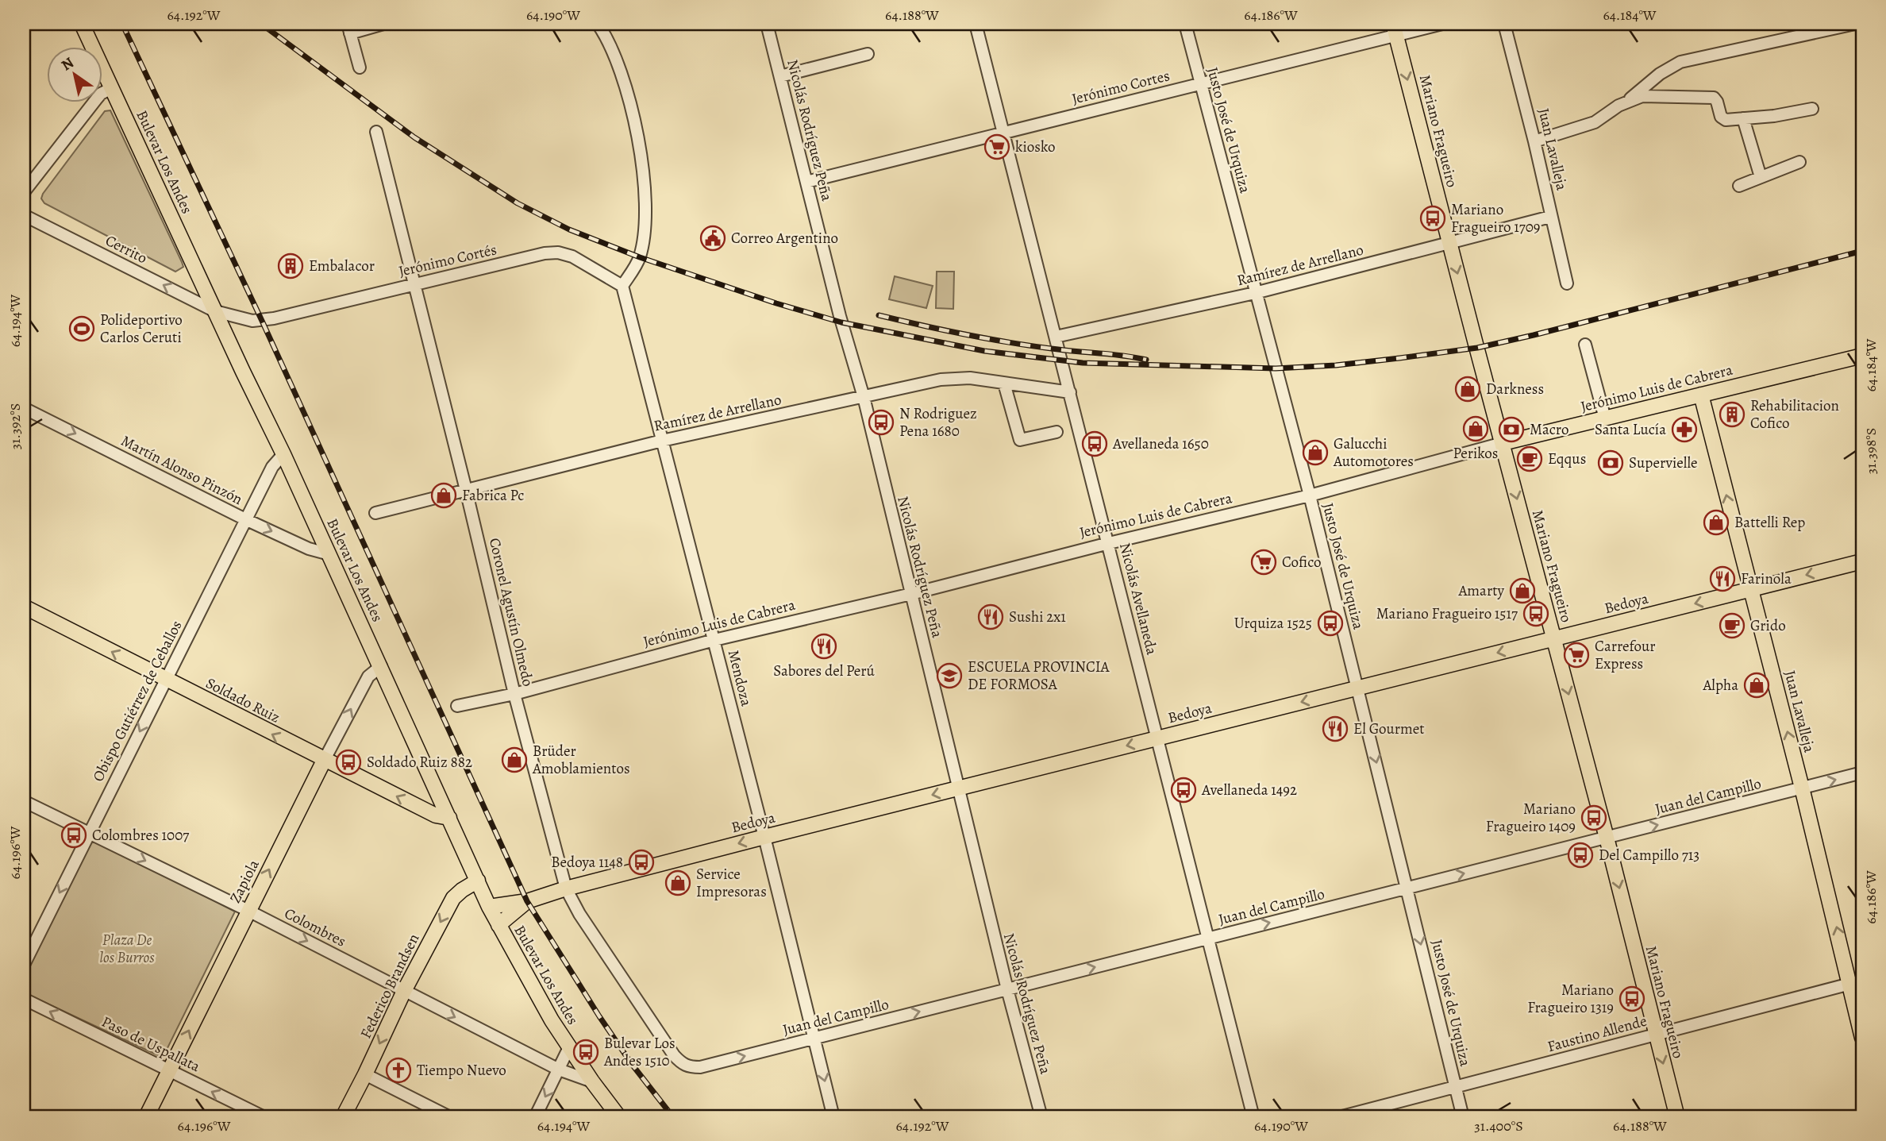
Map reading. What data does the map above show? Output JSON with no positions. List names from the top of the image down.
{
  "streets": {
    "main road": [
      "Mariano Fragueiro",
      "Juan Lavalleja",
      "Bulevar Los Andes",
      "Jerónimo Luis de Cabrera",
      "Bedoya",
      "Soldado Ruiz",
      "Zapiola",
      "Federico Brandsen"
    ],
    "street": [
      "Jerónimo Cortes",
      "Nicolás Rodríguez Peña",
      "Justo José de Urquiza",
      "Cerrito",
      "Jerónimo Cortés",
      "Ramírez de Arrellano",
      "Martín Alonso Pinzón",
      "Nicolás Avellaneda",
      "Coronel Agustín Olmedo",
      "Mendoza",
      "Obispo Gutiérrez de Ceballos",
      "Juan del Campillo",
      "Colombres",
      "Faustino Allende",
      "Paso de Uspallata"
    ]
  },
  "crossings": [
    ["Jerónimo Cortes", "Nicolás Rodríguez Peña"],
    ["Jerónimo Cortes", "Justo José de Urquiza"],
    ["Jerónimo Cortes", "Mariano Fragueiro"],
    ["Jerónimo Cortes", "Nicolás Avellaneda"],
    ["Nicolás Rodríguez Peña", "Ramírez de Arrellano"],
    ["Nicolás Rodríguez Peña", "Jerónimo Luis de Cabrera"],
    ["Nicolás Rodríguez Peña", "Bedoya"],
    ["Nicolás Rodríguez Peña", "Juan del Campillo"],
    ["Justo José de Urquiza", "Ramírez de Arrellano"],
    ["Justo José de Urquiza", "Jerónimo Luis de Cabrera"],
    ["Justo José de Urquiza", "Bedoya"],
    ["Justo José de Urquiza", "Juan del Campillo"],
    ["Justo José de Urquiza", "Faustino Allende"],
    ["Mariano Fragueiro", "Ramírez de Arrellano"],
    ["Mariano Fragueiro", "Jerónimo Luis de Cabrera"],
    ["Mariano Fragueiro", "Bedoya"],
    ["Mariano Fragueiro", "Juan del Campillo"],
    ["Mariano Fragueiro", "Faustino Allende"],
    ["Juan Lavalleja", "Ramírez de Arrellano"],
    ["Juan Lavalleja", "Jerónimo Luis de Cabrera"],
    ["Juan Lavalleja", "Bedoya"],
    ["Juan Lavalleja", "Juan del Campillo"],
    ["Juan Lavalleja", "Faustino Allende"],
    ["Bulevar Los Andes", "Cerrito"],
    ["Bulevar Los Andes", "Jerónimo Cortés"],
    ["Bulevar Los Andes", "Martín Alonso Pinzón"],
    ["Bulevar Los Andes", "Bedoya"],
    ["Bulevar Los Andes", "Soldado Ruiz"],
    ["Bulevar Los Andes", "Obispo Gutiérrez de Ceballos"],
    ["Bulevar Los Andes", "Zapiola"],
    ["Bulevar Los Andes", "Colombres"],
    ["Bulevar Los Andes", "Federico Brandsen"],
    ["Cerrito", "Jerónimo Cortés"],
    ["Jerónimo Cortés", "Coronel Agustín Olmedo"],
    ["Jerónimo Cortés", "Mendoza"],
    ["Ramírez de Arrellano", "Nicolás Avellaneda"],
    ["Ramírez de Arrellano", "Coronel Agustín Olmedo"],
    ["Ramírez de Arrellano", "Mendoza"],
    ["Jerónimo Luis de Cabrera", "Nicolás Avellaneda"],
    ["Jerónimo Luis de Cabrera", "Coronel Agustín Olmedo"],
    ["Jerónimo Luis de Cabrera", "Mendoza"],
    ["Martín Alonso Pinzón", "Obispo Gutiérrez de Ceballos"],
    ["Nicolás Avellaneda", "Bedoya"],
    ["Nicolás Avellaneda", "Juan del Campillo"],
    ["Bedoya", "Coronel Agustín Olmedo"],
    ["Bedoya", "Mendoza"],
    ["Coronel Agustín Olmedo", "Juan del Campillo"],
    ["Mendoza", "Juan del Campillo"],
    ["Soldado Ruiz", "Obispo Gutiérrez de Ceballos"],
    ["Soldado Ruiz", "Zapiola"],
    ["Obispo Gutiérrez de Ceballos", "Colombres"],
    ["Zapiola", "Colombres"],
    ["Zapiola", "Paso de Uspallata"],
    ["Colombres", "Federico Brandsen"]
  ],
  "one_way": [
    "Justo José de Urquiza",
    "Mariano Fragueiro",
    "Juan Lavalleja",
    "Cerrito",
    "Martín Alonso Pinzón",
    "Bedoya",
    "Soldado Ruiz",
    "Obispo Gutiérrez de Ceballos",
    "Juan del Campillo",
    "Zapiola",
    "Colombres",
    "Federico Brandsen",
    "Paso de Uspallata"
  ],
  "parks": ["Plaza De los Burros"],
  "places": {
    "supermarket": ["kiosko", "Cofico", "Carrefour Express"],
    "bus stop": [
      "Mariano Fragueiro 1709",
      "N Rodriguez Pena 1680",
      "Avellaneda 1650",
      "Mariano Fragueiro 1517",
      "Urquiza 1525",
      "Soldado Ruiz 882",
      "Avellaneda 1492",
      "Mariano Fragueiro 1409",
      "Colombres 1007",
      "Del Campillo 713",
      "Bedoya 1148",
      "Mariano Fragueiro 1319",
      "Bulevar Los Andes 1510"
    ],
    "public building": ["Correo Argentino"],
    "building": ["Embalacor", "Rehabilitacion Cofico"],
    "sports": ["Polideportivo Carlos Ceruti"],
    "shop": [
      "Darkness",
      "Perikos",
      "Galucchi Automotores",
      "Fabrica Pc",
      "Battelli Rep",
      "Amarty",
      "Alpha",
      "Brüder Amoblamientos",
      "Service Impresoras"
    ],
    "bank": ["Macro", "Supervielle"],
    "pharmacy": ["Santa Lucía"],
    "cafe": ["Eqqus", "Grido"],
    "restaurant": [
      "Farinola",
      "Sushi 2x1",
      "Sabores del Perú",
      "El Gourmet"
    ],
    "school or university": ["ESCUELA PROVINCIA DE FORMOSA"],
    "church": ["Tiempo Nuevo"]
  },
  "north": "top left",
  "coordinates": [
    "64.192°W",
    "64.190°W",
    "64.188°W",
    "64.186°W",
    "64.184°W",
    "64.194°W",
    "31.392°S",
    "31.398°S",
    "64.196°W",
    "31.400°S"
  ]
}
